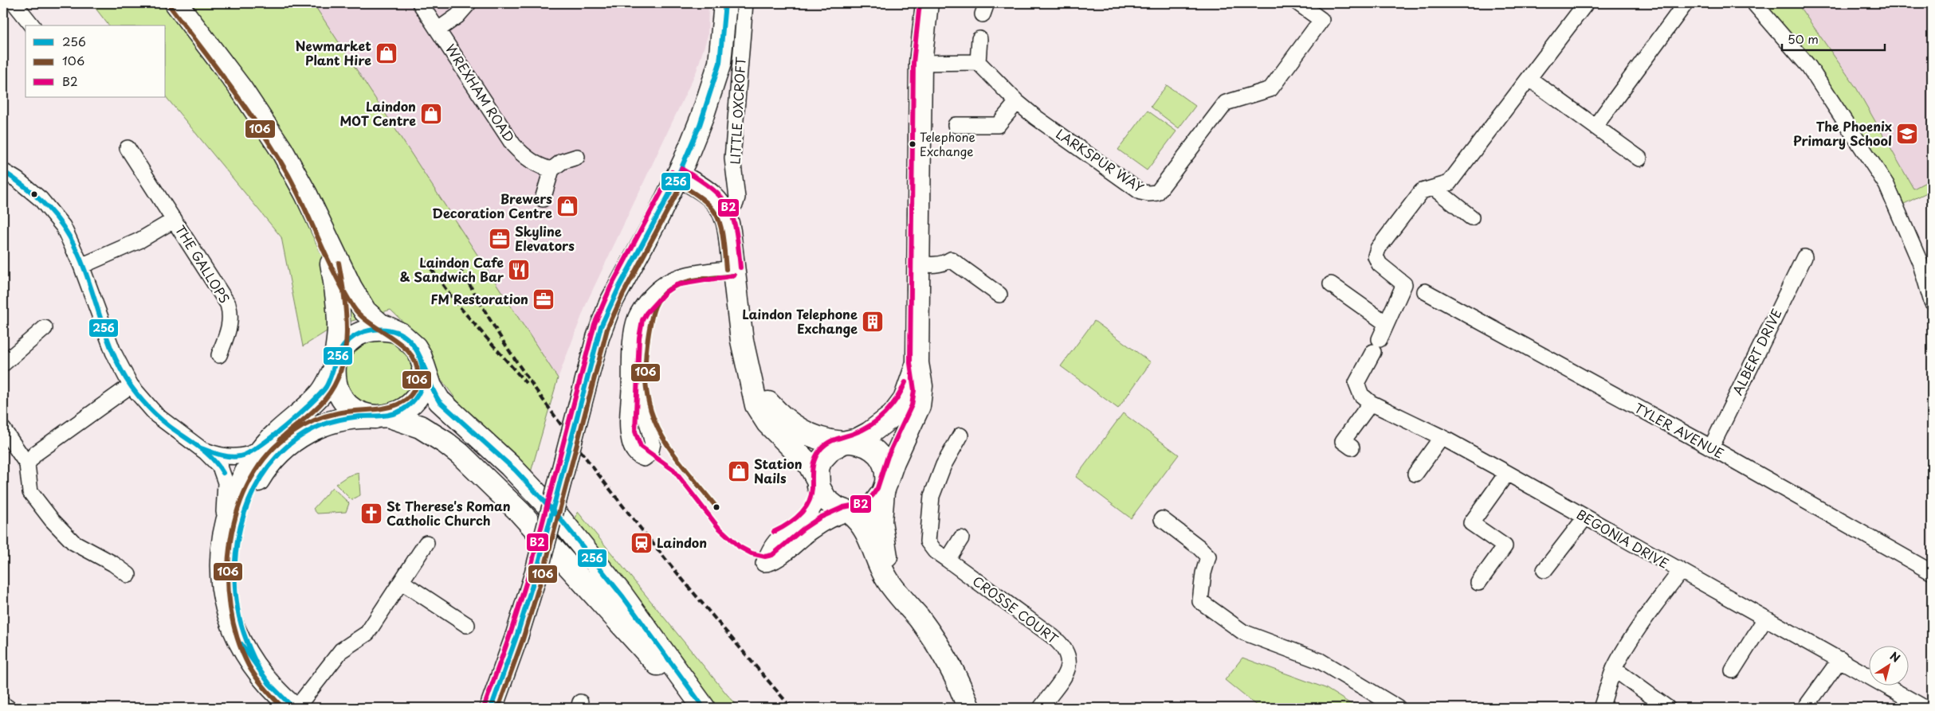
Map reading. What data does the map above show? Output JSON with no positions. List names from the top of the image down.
{
  "streets": {
    "street": [
      "WREXHAM ROAD",
      "LITTLE OXCROFT",
      "LARKSPUR WAY",
      "THE GALLOPS",
      "ALBERT DRIVE",
      "TYLER AVENUE",
      "BEGONIA DRIVE",
      "CROSSE COURT"
    ]
  },
  "crossings": [
    ["ALBERT DRIVE", "TYLER AVENUE"]
  ],
  "places": {
    "shop": [
      "Newmarket Plant Hire",
      "Laindon MOT Centre",
      "Brewers Decoration Centre",
      "Station Nails"
    ],
    "school or university": ["The Phoenix Primary School"],
    "other": ["Telephone Exchange"],
    "office": ["Skyline Elevators", "FM Restoration"],
    "restaurant": ["Laindon Cafe & Sandwich Bar"],
    "building": ["Laindon Telephone Exchange"],
    "church": ["St Therese's Roman Catholic Church"],
    "station": ["Laindon"]
  },
  "lines": ["transit line 256", "transit line B2", "transit line 106"],
  "legend": ["256", "106", "B2"],
  "scale_bar": "50 m",
  "north": "top right"
}
